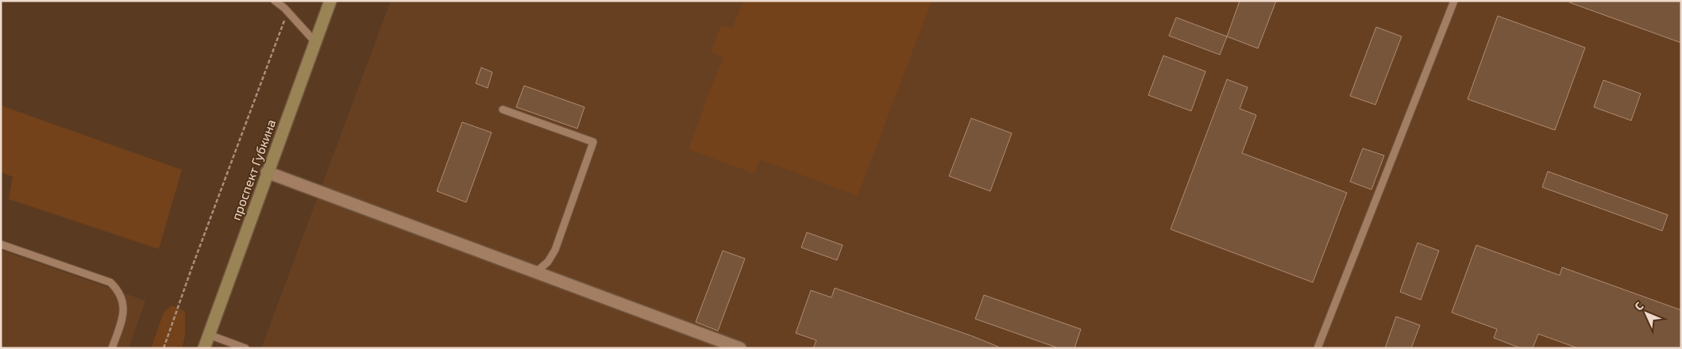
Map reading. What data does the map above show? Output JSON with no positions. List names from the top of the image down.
{
  "streets": {
    "main road": ["проспект Губкина"]
  },
  "north": "top left"
}
